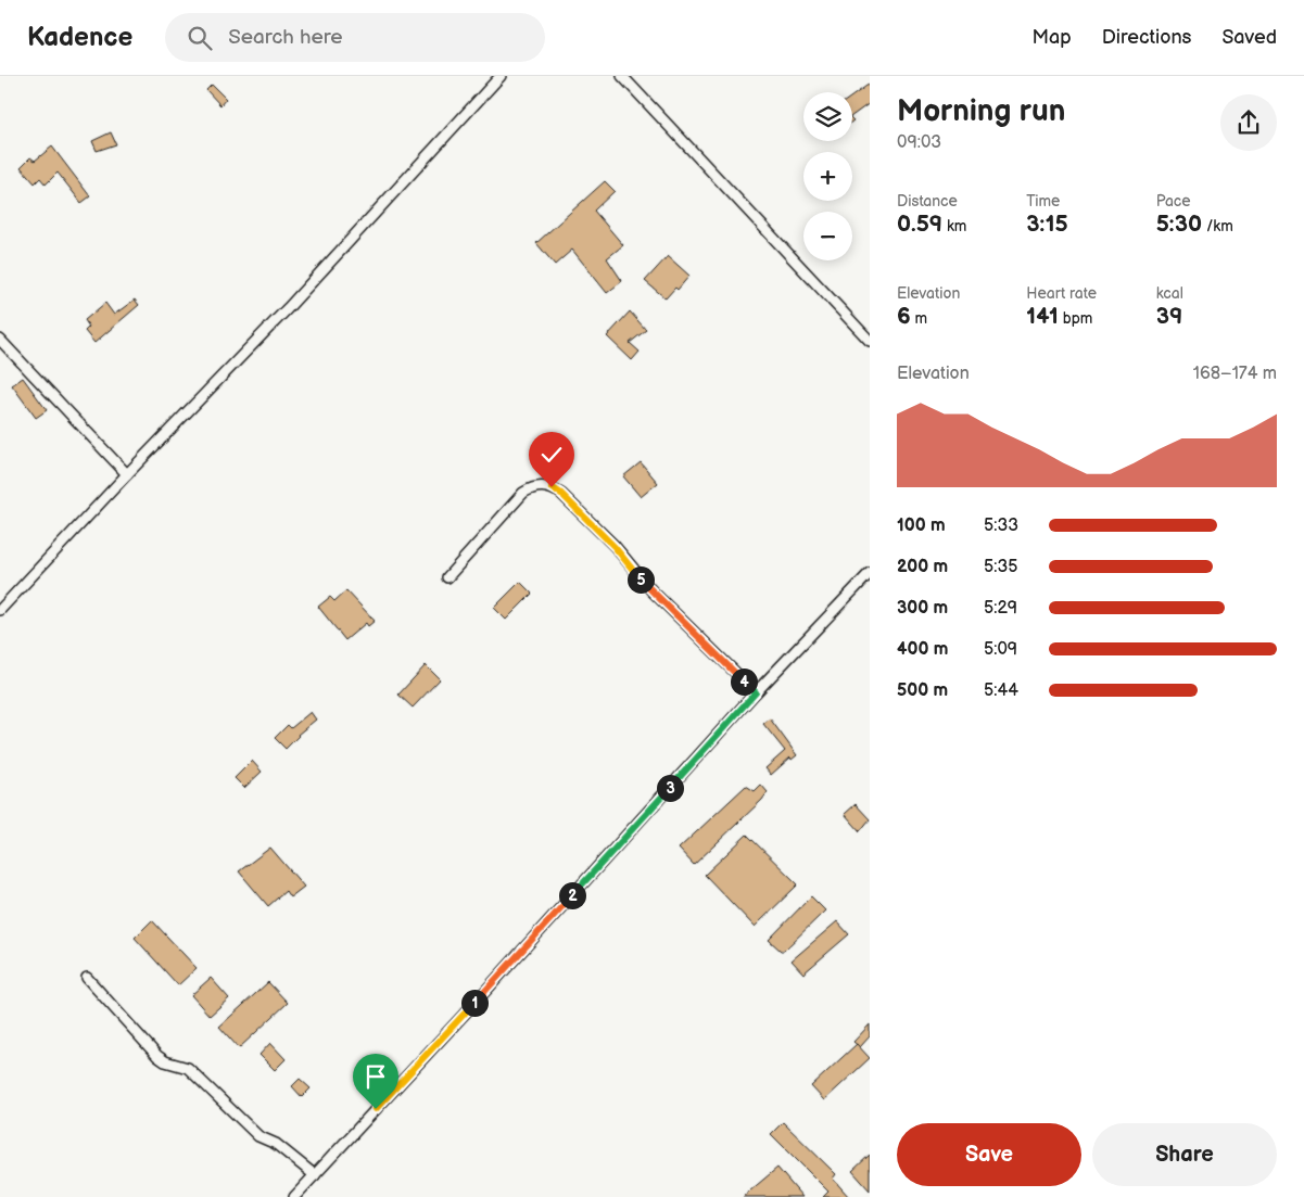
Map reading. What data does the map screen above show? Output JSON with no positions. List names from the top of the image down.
{
  "page": {
    "header": "Kadence",
    "search": "Search here",
    "nav": ["Map", "Directions", "Saved"],
    "heading": ["Morning run", "09:03"],
    "map_buttons": ["+", "−"],
    "stats": [
      ["Distance", "0.59 km"],
      ["Time", "3:15"],
      ["Pace", "5:30 /km"],
      ["Elevation", "6 m"],
      ["Heart rate", "141 bpm"],
      ["kcal", "39"]
    ],
    "chart": ["Elevation", "168–174 m"],
    "list": [
      {
        "name": "100 m",
        "note": "5:33"
      },
      {
        "name": "200 m",
        "note": "5:35"
      },
      {
        "name": "300 m",
        "note": "5:29"
      },
      {
        "name": "400 m",
        "note": "5:09"
      },
      {
        "name": "500 m",
        "note": "5:44"
      }
    ],
    "pins": [
      "5",
      "4",
      "3",
      "2",
      "1"
    ],
    "buttons": ["Save", "Share"]
  }
}
